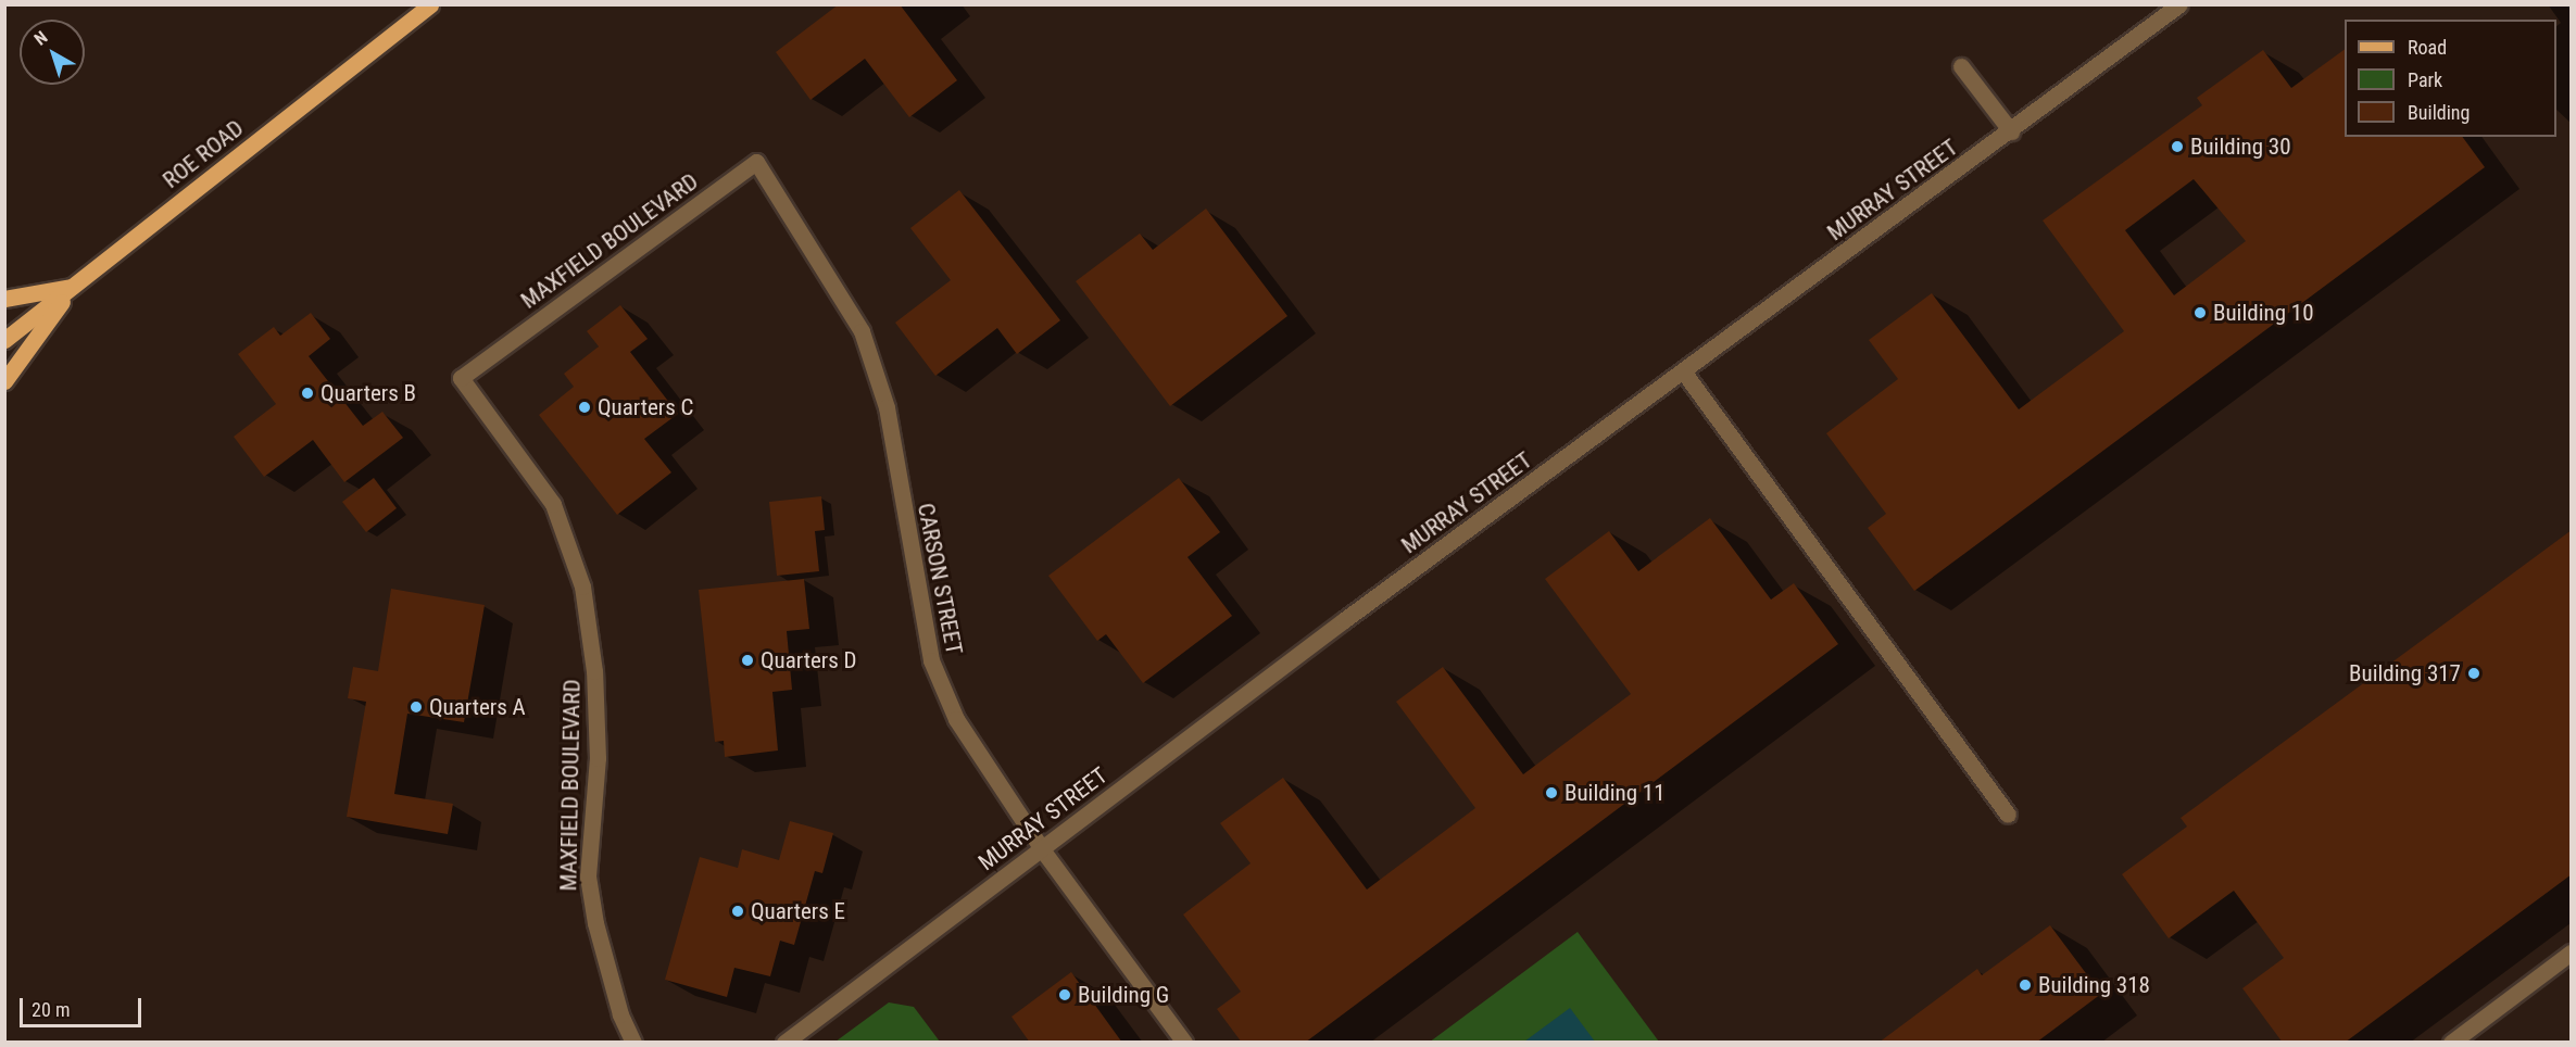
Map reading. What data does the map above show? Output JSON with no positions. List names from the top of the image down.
{
  "streets": {
    "main road": ["ROE ROAD"],
    "street": ["MURRAY STREET", "MAXFIELD BOULEVARD", "CARSON STREET"]
  },
  "crossings": [
    ["MURRAY STREET", "CARSON STREET"],
    ["MAXFIELD BOULEVARD", "CARSON STREET"]
  ],
  "places": [
    "Building 30",
    "Building 10",
    "Quarters B",
    "Quarters C",
    "Quarters D",
    "Building 317",
    "Quarters A",
    "Building 11",
    "Quarters E",
    "Building 318",
    "Building G"
  ],
  "legend": ["Road", "Park", "Building"],
  "scale_bar": "20 m",
  "north": "top left"
}
